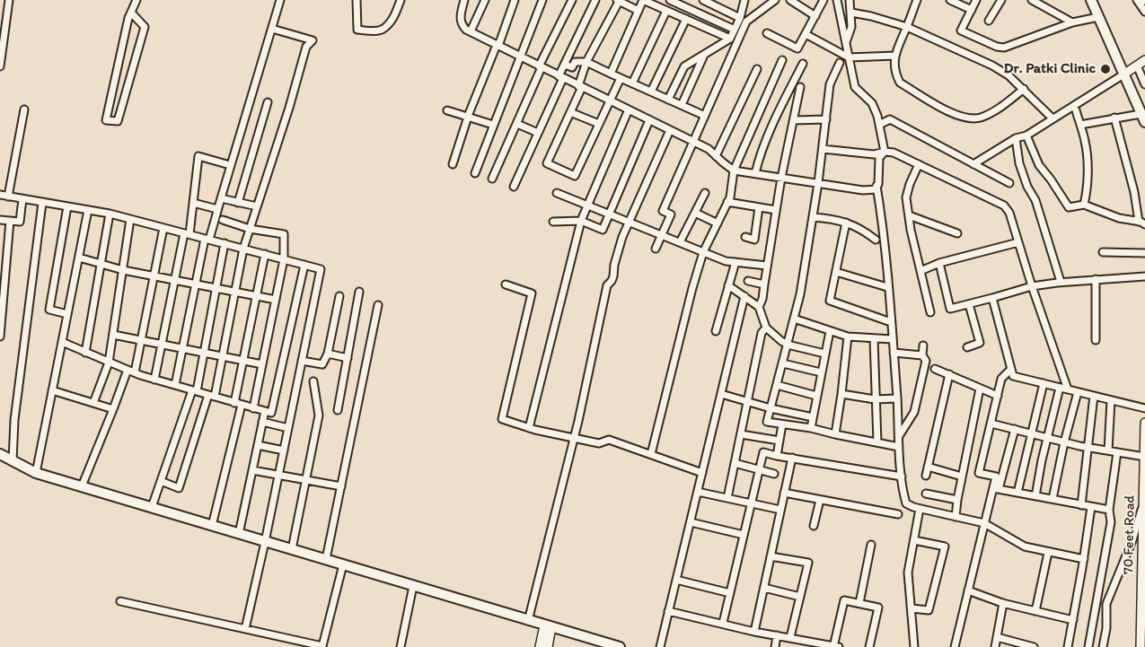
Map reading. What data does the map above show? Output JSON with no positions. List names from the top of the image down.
{
  "streets": {
    "street": ["70 Feet Road"]
  },
  "places": ["Dr. Patki Clinic"]
}
